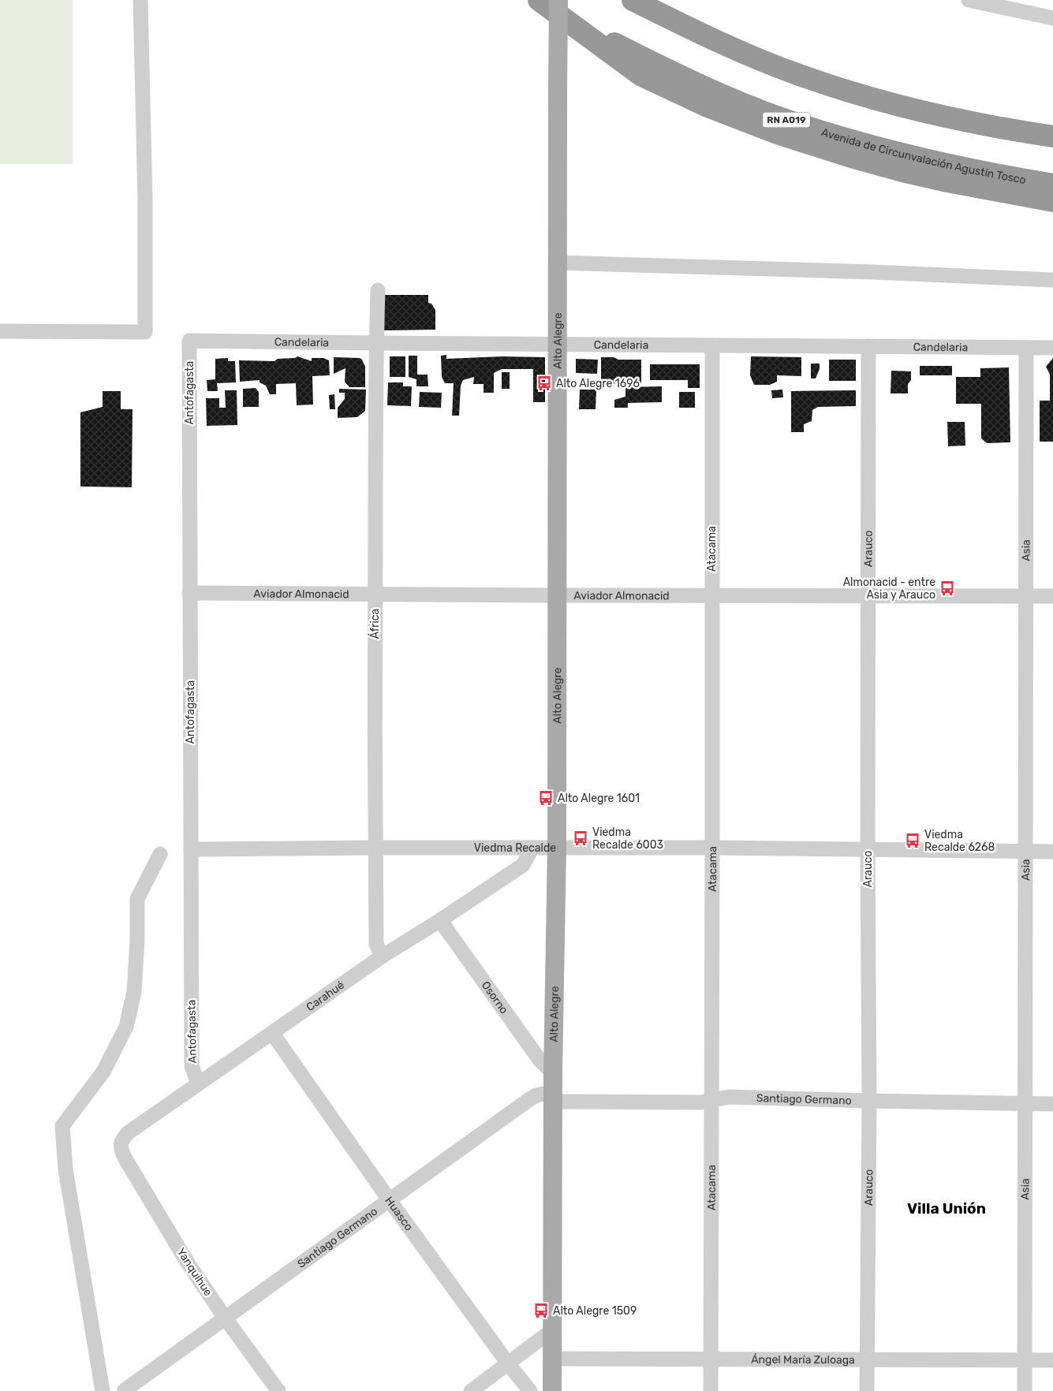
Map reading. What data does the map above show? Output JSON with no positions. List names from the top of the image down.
{
  "streets": {
    "highway": ["RN A019", "Avenida de Circunvalación Agustín Tosco"],
    "main road": ["Alto Alegre"],
    "street": [
      "Candelaria",
      "Antofagasta",
      "Atacama",
      "Arauco",
      "Asia",
      "Aviador Almonacid",
      "África",
      "Viedma Recalde",
      "Carahué",
      "Osorno",
      "Santiago Germano",
      "Huasco",
      "Yanquihue",
      "Ángel María Zuloaga"
    ]
  },
  "crossings": [
    ["Alto Alegre", "Candelaria"],
    ["Alto Alegre", "Aviador Almonacid"],
    ["Alto Alegre", "Viedma Recalde"],
    ["Alto Alegre", "Osorno"],
    ["Alto Alegre", "Santiago Germano"],
    ["Alto Alegre", "Ángel María Zuloaga"],
    ["Candelaria", "Antofagasta"],
    ["Candelaria", "Atacama"],
    ["Candelaria", "Arauco"],
    ["Candelaria", "Asia"],
    ["Candelaria", "África"],
    ["Antofagasta", "Aviador Almonacid"],
    ["Antofagasta", "Viedma Recalde"],
    ["Antofagasta", "Carahué"],
    ["Atacama", "Aviador Almonacid"],
    ["Atacama", "Viedma Recalde"],
    ["Atacama", "Santiago Germano"],
    ["Atacama", "Ángel María Zuloaga"],
    ["Arauco", "Aviador Almonacid"],
    ["Arauco", "Viedma Recalde"],
    ["Arauco", "Santiago Germano"],
    ["Arauco", "Ángel María Zuloaga"],
    ["Asia", "Aviador Almonacid"],
    ["Asia", "Viedma Recalde"],
    ["Asia", "Santiago Germano"],
    ["Asia", "Ángel María Zuloaga"],
    ["Aviador Almonacid", "África"],
    ["África", "Viedma Recalde"],
    ["África", "Carahué"],
    ["Viedma Recalde", "Carahué"],
    ["Carahué", "Osorno"],
    ["Carahué", "Huasco"],
    ["Carahué", "Yanquihue"],
    ["Osorno", "Santiago Germano"],
    ["Santiago Germano", "Huasco"],
    ["Santiago Germano", "Yanquihue"]
  ],
  "districts": ["Villa Unión"],
  "places": {
    "bus stop": [
      "Alto Alegre 1696",
      "Almonacid - entre Asia y Arauco",
      "Alto Alegre 1601",
      "Viedma Recalde 6003",
      "Viedma Recalde 6268",
      "Alto Alegre 1509"
    ]
  }
}
